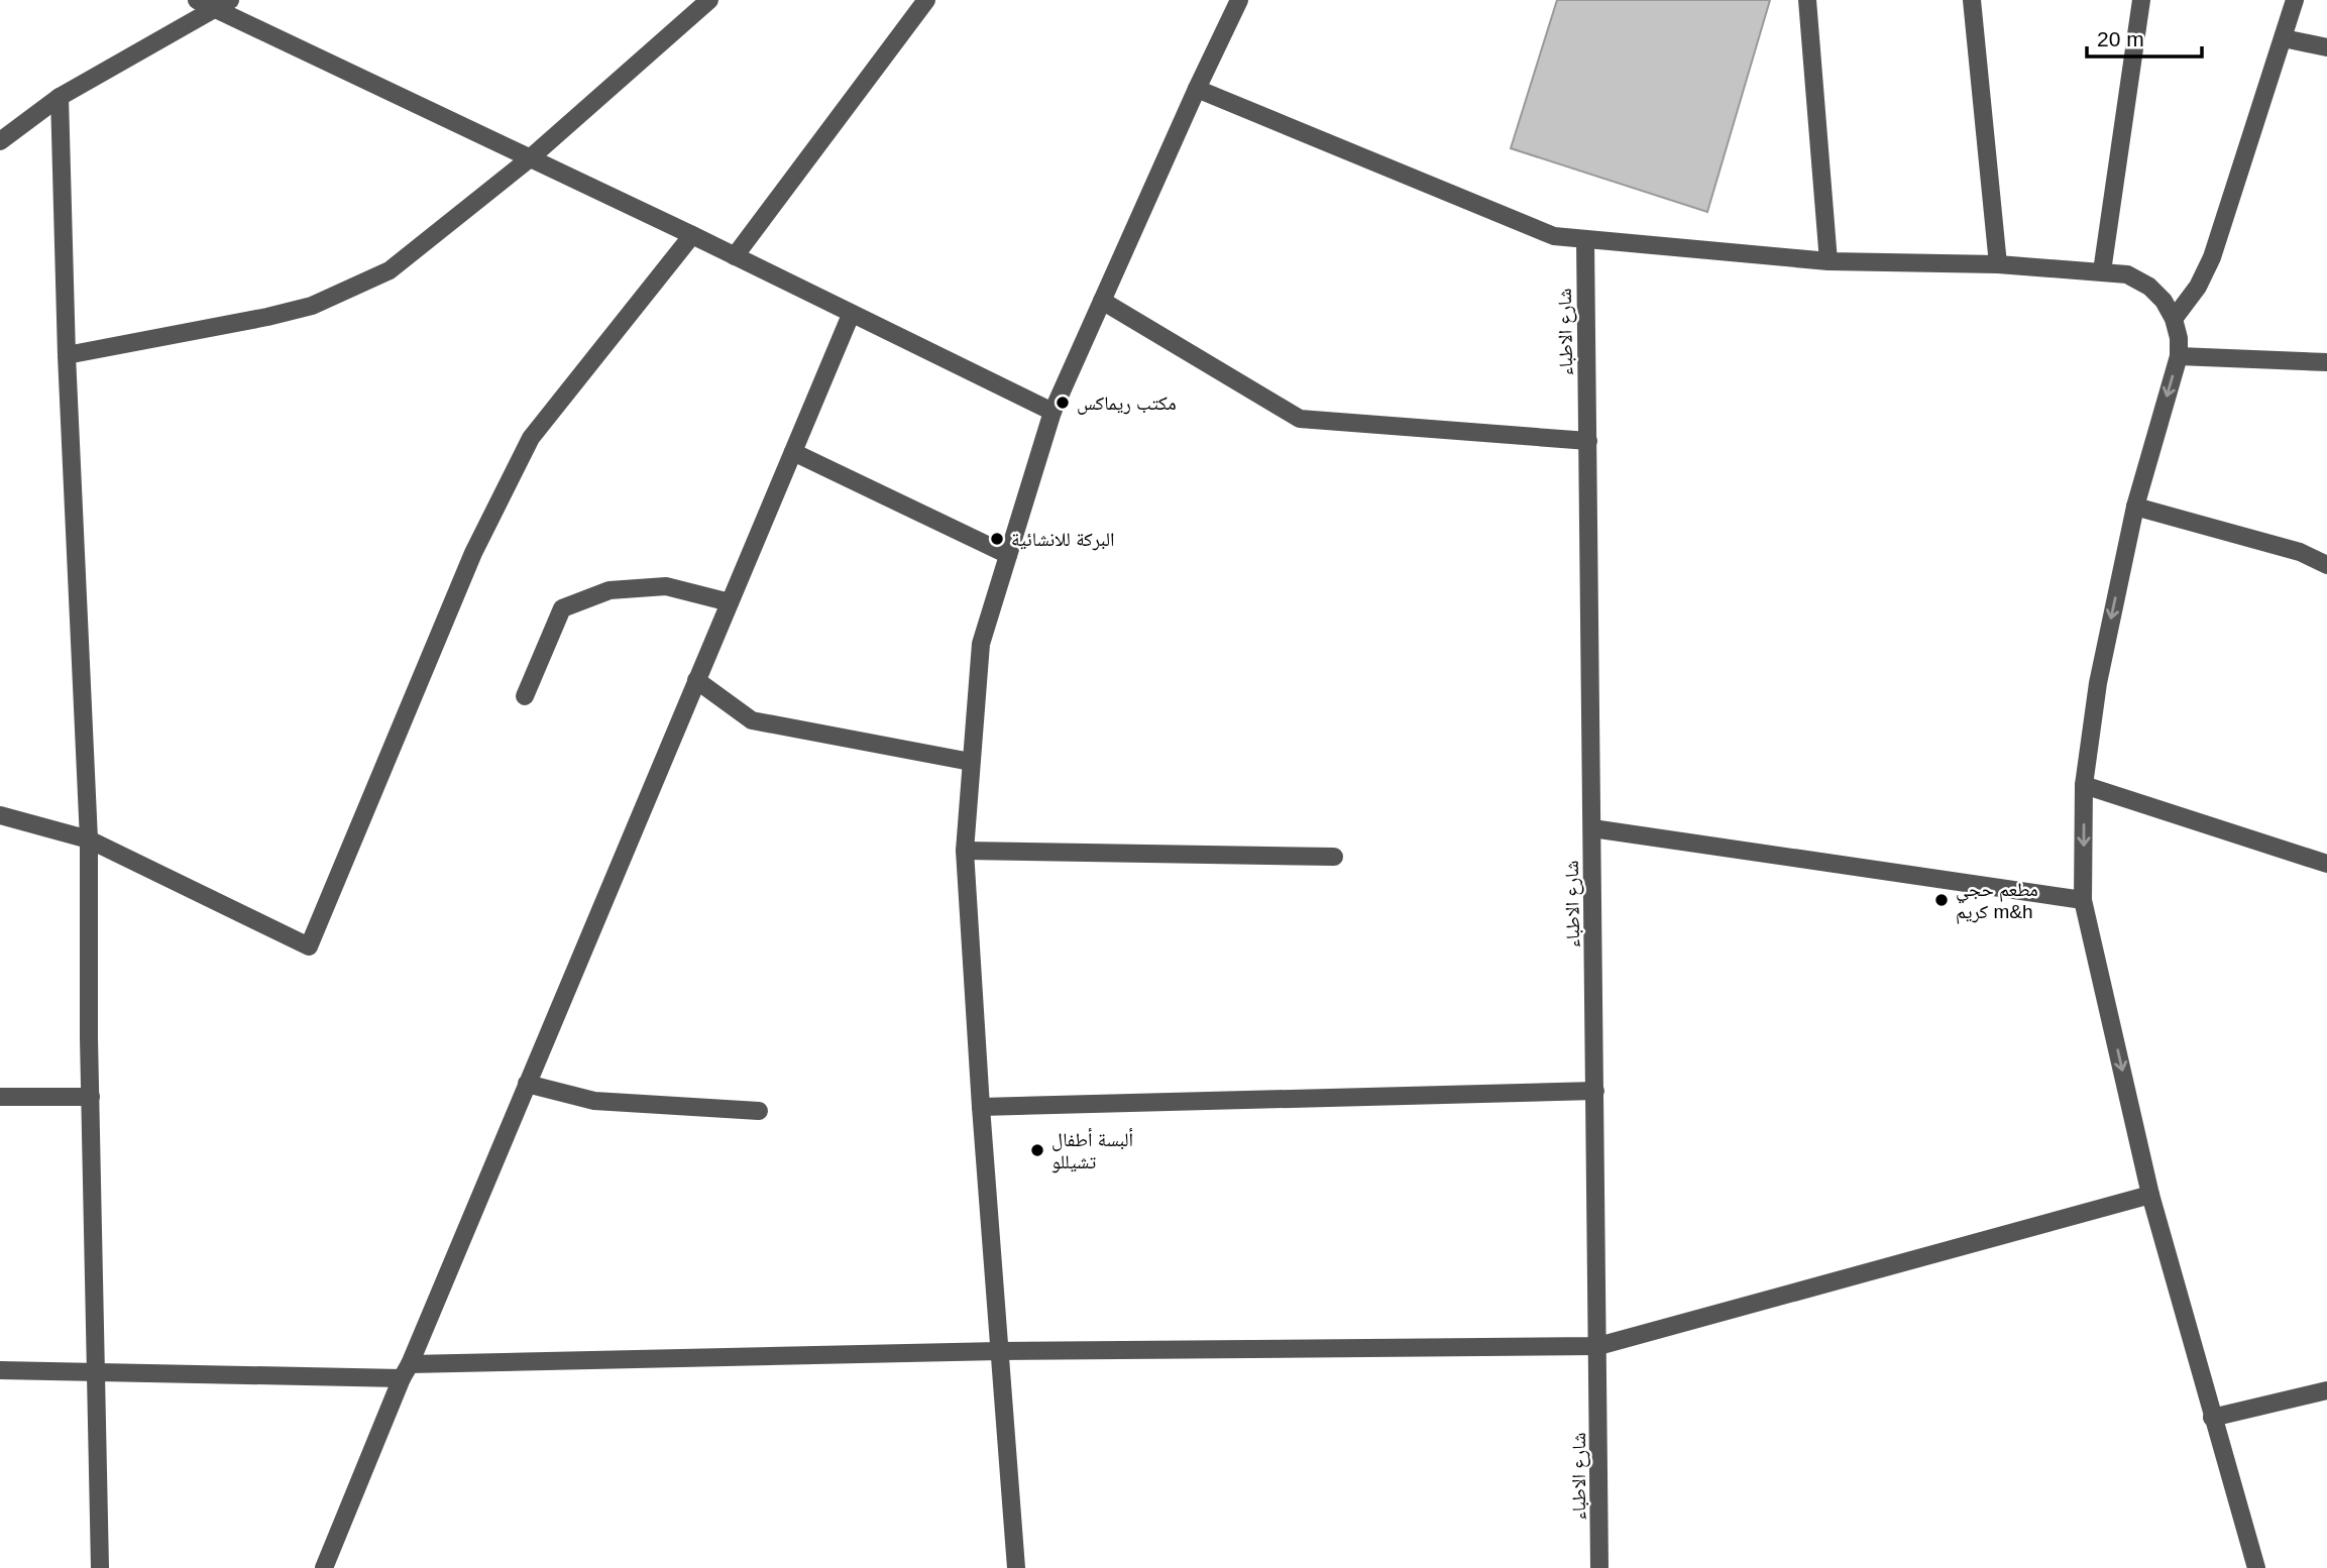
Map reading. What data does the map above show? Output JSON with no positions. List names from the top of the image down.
{
  "streets": {
    "street": ["شارع الاطباء"]
  },
  "places": [
    "مكتب ريماكس",
    "البركة للانشائية",
    "مطعم حجي كريم m&h",
    "ألبسة أطفال تشيللو"
  ],
  "scale_bar": "20 m"
}
